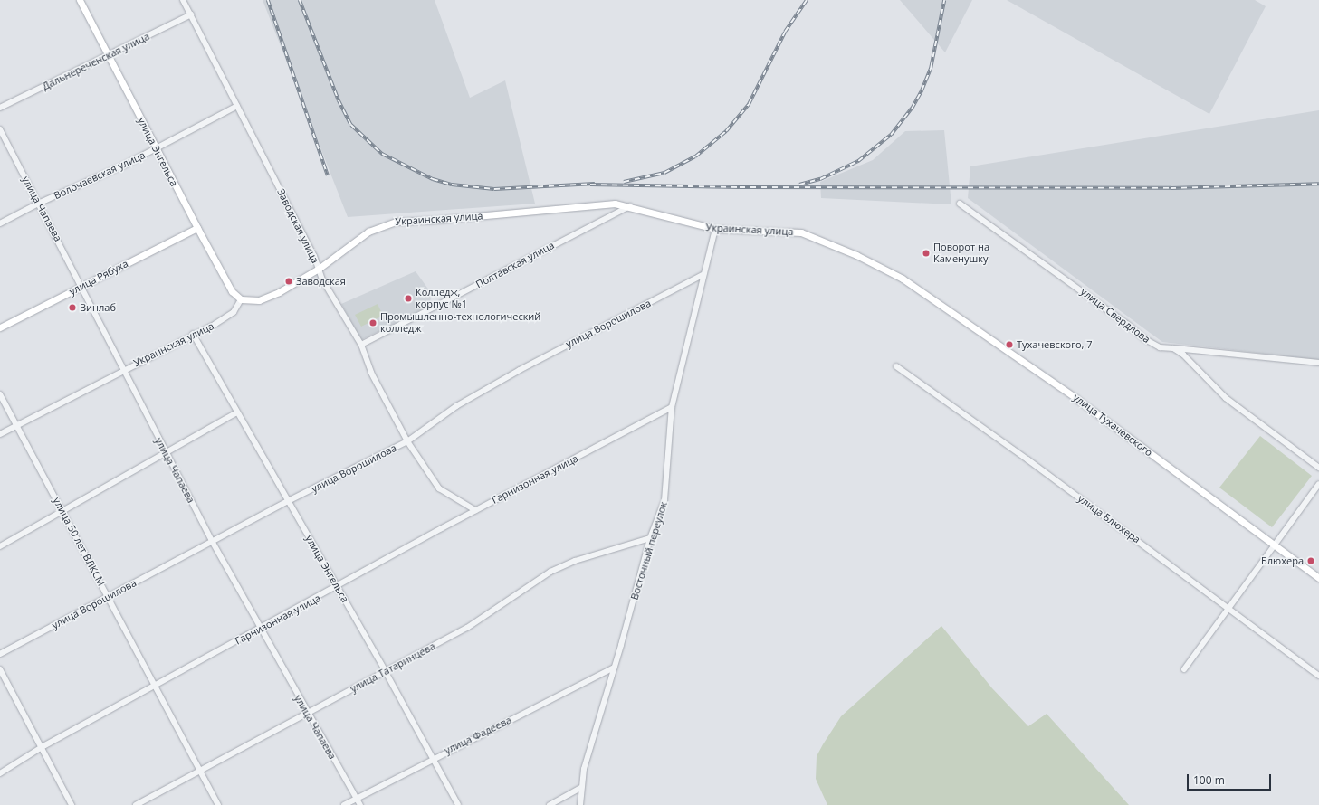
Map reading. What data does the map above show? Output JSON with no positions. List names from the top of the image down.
{
  "streets": {
    "main road": [
      "улица Энгельса",
      "Украинская улица",
      "улица Рябуха",
      "улица Тухачевского"
    ],
    "street": [
      "Дальнереченская улица",
      "Волочаевская улица",
      "улица Чапаева",
      "Заводская улица",
      "Полтавская улица",
      "улица Свердлова",
      "улица Ворошилова",
      "Гарнизонная улица",
      "улица Блюхера",
      "улица 50 лет ВЛКСМ",
      "Восточный переулок",
      "улица Татаринцева",
      "улица Фадеева"
    ]
  },
  "crossings": [
    ["Дальнереченская улица", "улица Энгельса"],
    ["Дальнереченская улица", "Заводская улица"],
    ["улица Энгельса", "Волочаевская улица"],
    ["улица Энгельса", "Украинская улица"],
    ["улица Энгельса", "улица Рябуха"],
    ["улица Энгельса", "улица Ворошилова"],
    ["улица Энгельса", "Гарнизонная улица"],
    ["улица Энгельса", "улица Татаринцева"],
    ["улица Энгельса", "улица Фадеева"],
    ["Волочаевская улица", "улица Чапаева"],
    ["Волочаевская улица", "Заводская улица"],
    ["улица Чапаева", "Украинская улица"],
    ["улица Чапаева", "улица Рябуха"],
    ["улица Чапаева", "улица Ворошилова"],
    ["улица Чапаева", "Гарнизонная улица"],
    ["улица Чапаева", "улица Татаринцева"],
    ["улица Чапаева", "улица Фадеева"],
    ["Украинская улица", "Заводская улица"],
    ["Украинская улица", "Полтавская улица"],
    ["Украинская улица", "улица Тухачевского"],
    ["Украинская улица", "улица 50 лет ВЛКСМ"],
    ["Украинская улица", "Восточный переулок"],
    ["Заводская улица", "Полтавская улица"],
    ["Заводская улица", "улица Ворошилова"],
    ["Заводская улица", "Гарнизонная улица"],
    ["улица Ворошилова", "улица 50 лет ВЛКСМ"],
    ["улица Ворошилова", "Восточный переулок"],
    ["Гарнизонная улица", "улица 50 лет ВЛКСМ"],
    ["Гарнизонная улица", "Восточный переулок"],
    ["улица 50 лет ВЛКСМ", "улица Татаринцева"],
    ["Восточный переулок", "улица Татаринцева"],
    ["Восточный переулок", "улица Фадеева"]
  ],
  "places": [
    "Поворот на Каменушку",
    "Заводская",
    "Колледж, корпус №1",
    "Винлаб",
    "Промышленно-технологический колледж",
    "Тухачевского, 7",
    "Блюхера"
  ],
  "scale_bar": "100 m"
}
